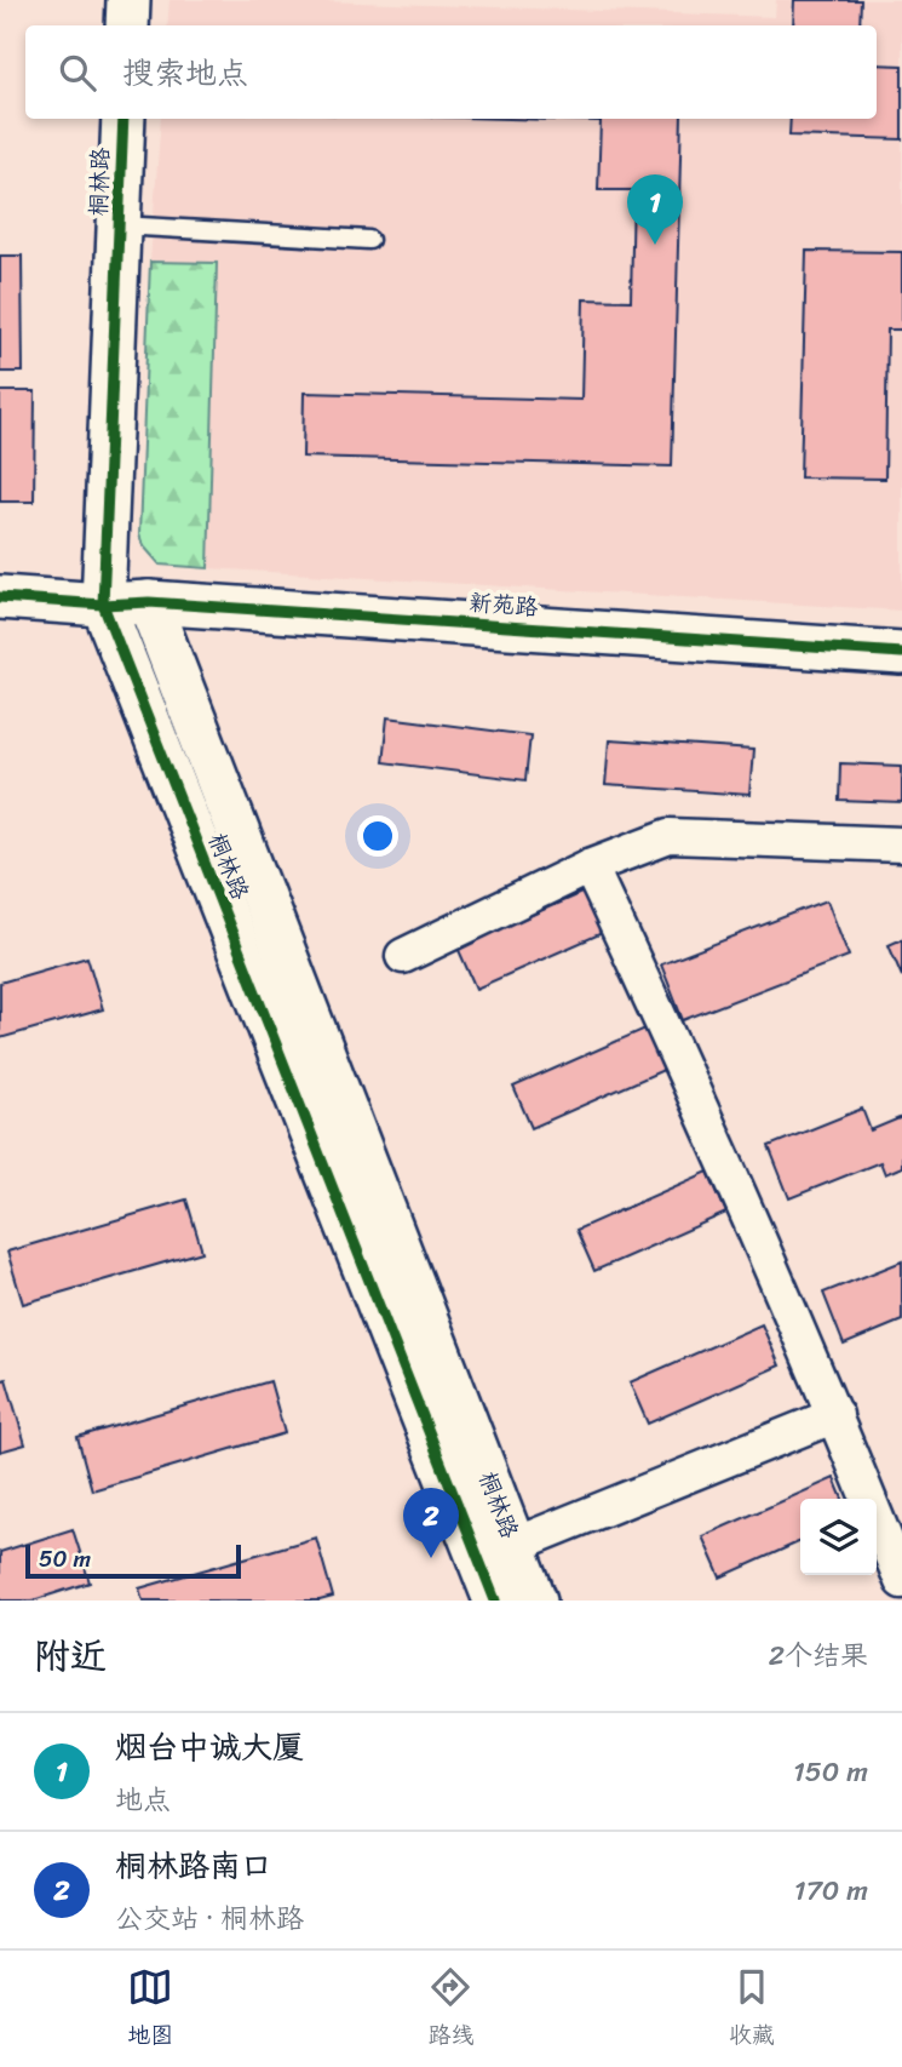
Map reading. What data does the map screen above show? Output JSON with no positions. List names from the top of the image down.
{
  "streets": {
    "street": ["桐林路", "新苑路"]
  },
  "crossings": [
    ["桐林路", "新苑路"]
  ],
  "scale_bar": "50 m",
  "page": {
    "search": "搜索地点",
    "pins": ["1", "2"],
    "scale": "50 m",
    "heading": ["附近", "2个结果"],
    "list": [
      {
        "mark": "1",
        "name": "烟台中诚大厦",
        "note": "地点",
        "value": "150 m"
      },
      {
        "mark": "2",
        "name": "桐林路南口",
        "note": "公交站 · 桐林路",
        "value": "170 m"
      }
    ],
    "nav": ["地图", "路线", "收藏"]
  }
}
